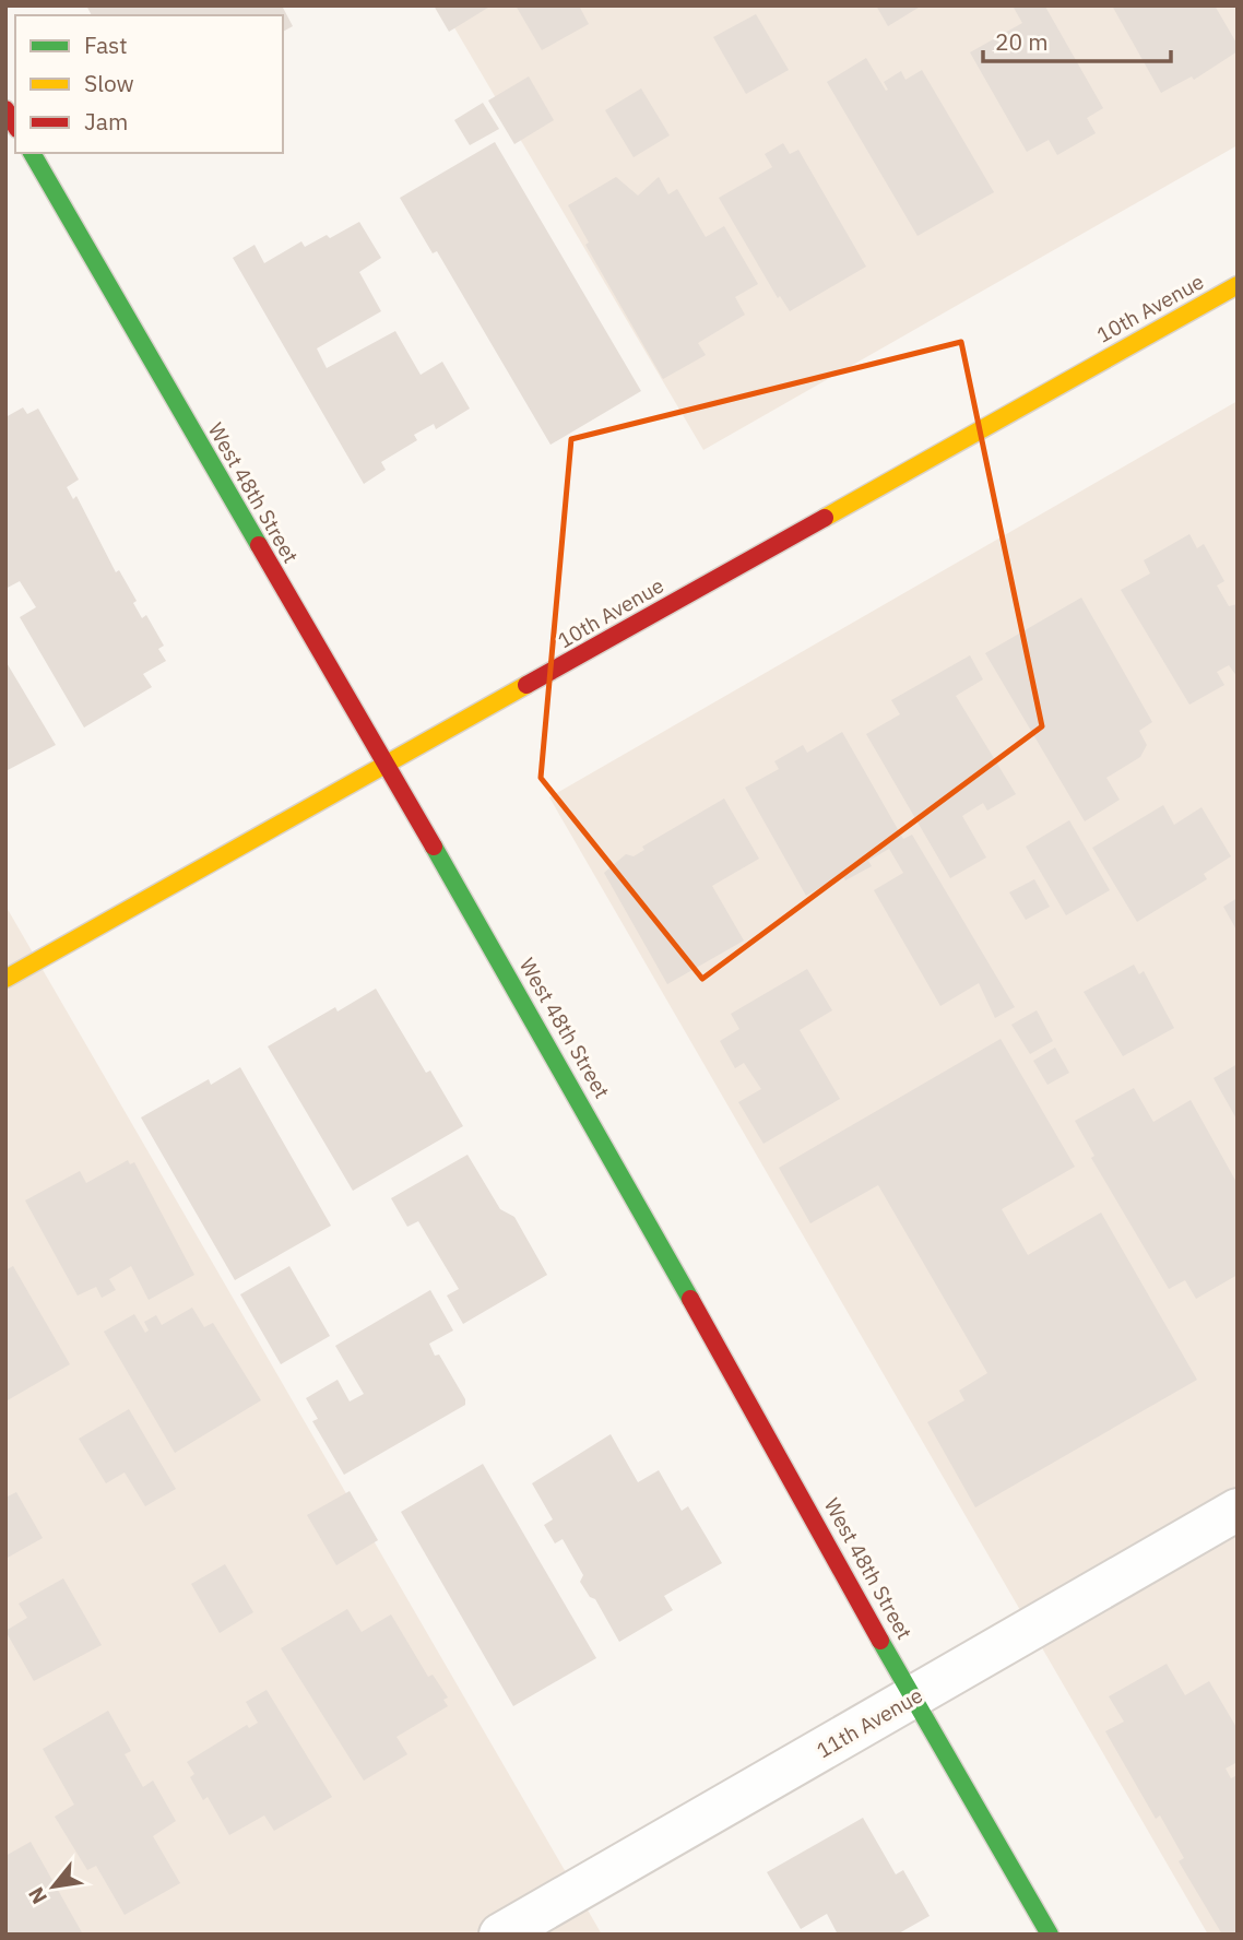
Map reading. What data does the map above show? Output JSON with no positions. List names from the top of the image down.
{
  "streets": {
    "street": ["10th Avenue", "West 48th Street", "11th Avenue"]
  },
  "crossings": [
    ["10th Avenue", "West 48th Street"],
    ["West 48th Street", "11th Avenue"]
  ],
  "legend": ["Fast", "Slow", "Jam"],
  "scale_bar": "20 m",
  "north": "bottom left"
}
